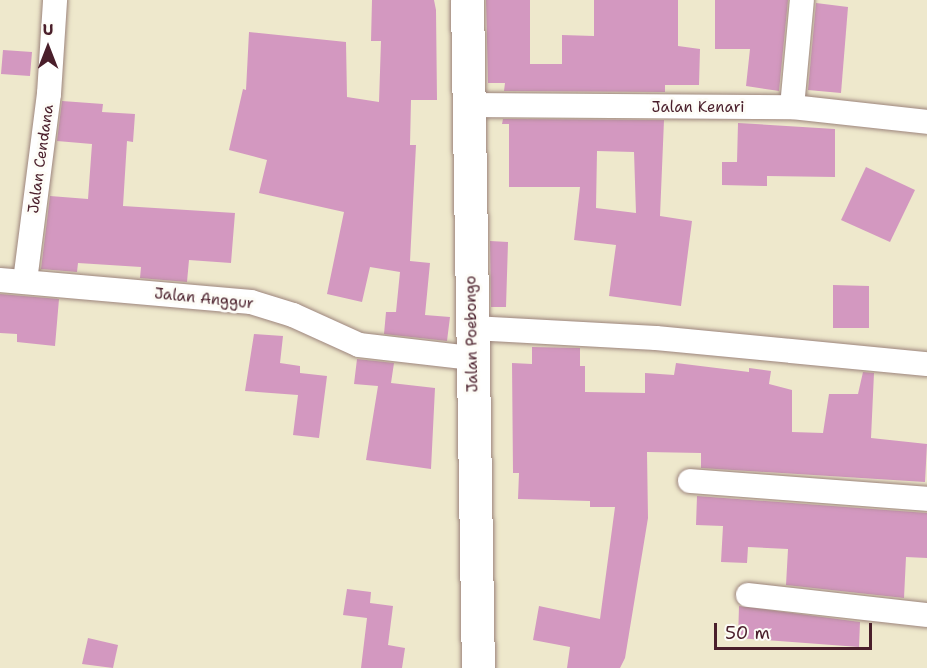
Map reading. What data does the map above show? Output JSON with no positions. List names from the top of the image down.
{
  "streets": {
    "main road": ["Jalan Poebongo"],
    "street": ["Jalan Kenari", "Jalan Cendana", "Jalan Anggur"]
  },
  "crossings": [
    ["Jalan Kenari", "Jalan Poebongo"],
    ["Jalan Cendana", "Jalan Anggur"],
    ["Jalan Anggur", "Jalan Poebongo"]
  ],
  "scale_bar": "50 m",
  "north": "top"
}
